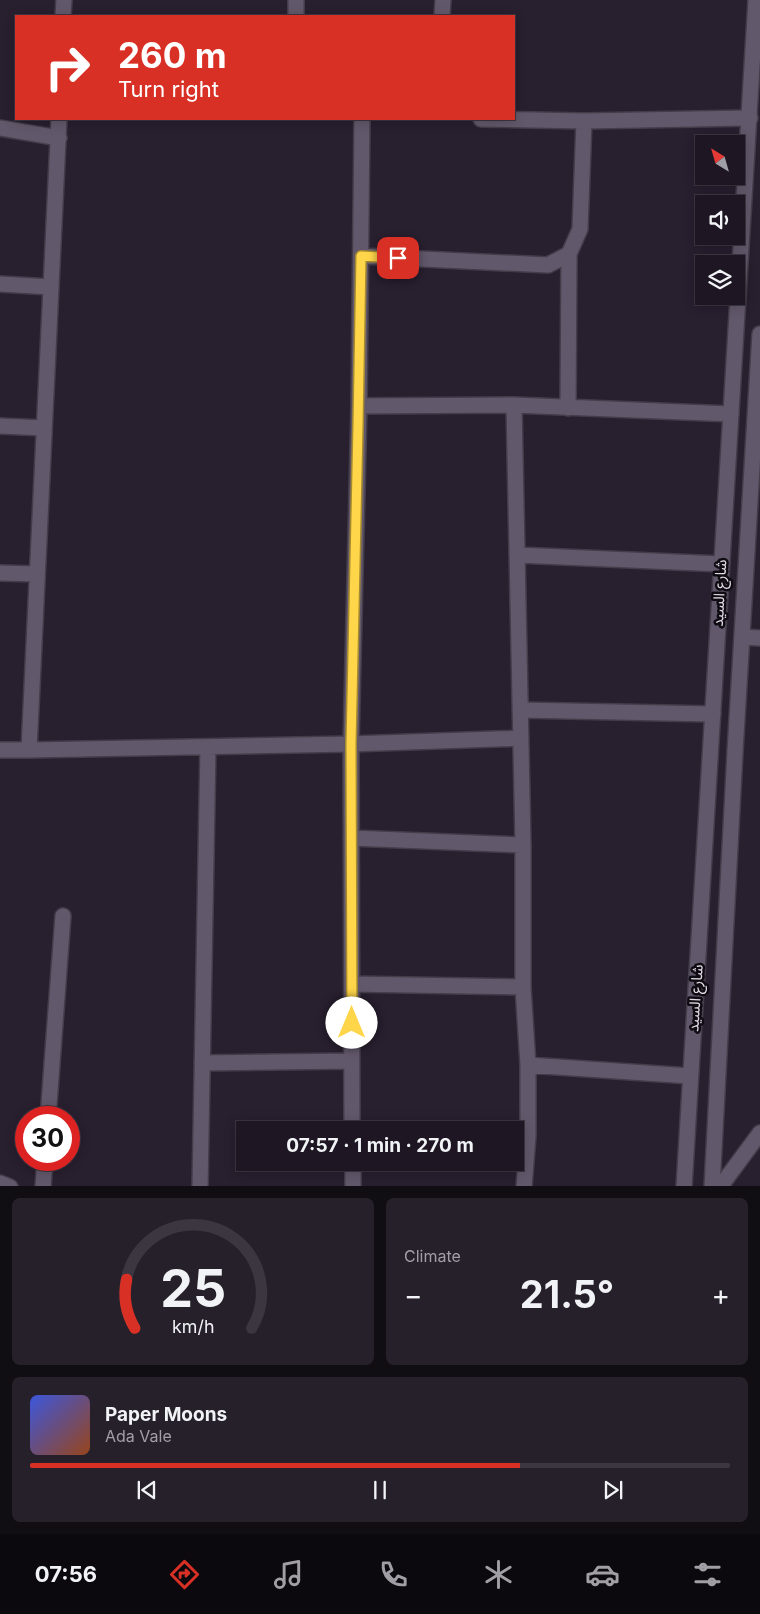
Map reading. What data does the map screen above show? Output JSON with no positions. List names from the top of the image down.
{
  "streets": {
    "street": ["شارع السيد"]
  },
  "north": "top left",
  "page": {
    "turn": ["260 m", "Turn right"],
    "limit": "30",
    "trip": "07:57 · 1 min · 270 m",
    "tile": "Climate",
    "heat": ["−", "21.5°", "+"],
    "song": ["Paper Moons", "Ada Vale"],
    "tabs": "07:56",
    "gauge": ["25", "km/h"]
  }
}
